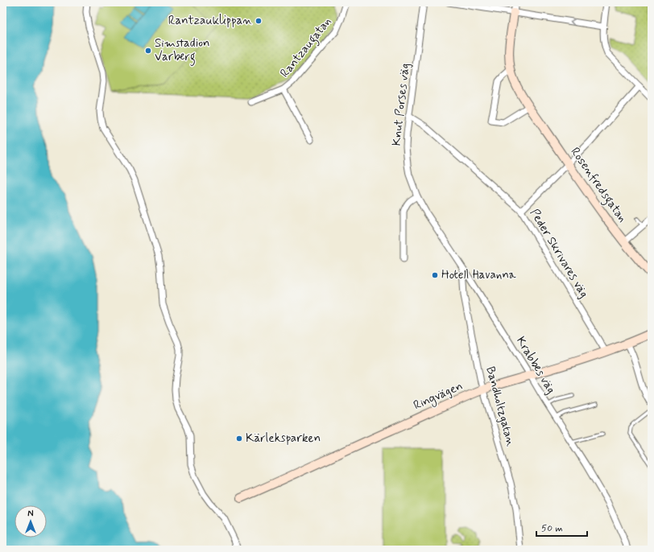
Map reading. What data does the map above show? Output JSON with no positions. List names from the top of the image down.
{
  "streets": {
    "street": [
      "Rantzaugatan",
      "Knut Porses väg",
      "Rosenfredsgatan",
      "Peder Skrivares väg",
      "Krabbes väg",
      "Ringvägen",
      "Bandholtzgatan"
    ]
  },
  "crossings": [
    ["Knut Porses väg", "Peder Skrivares väg"],
    ["Knut Porses väg", "Krabbes väg"],
    ["Peder Skrivares väg", "Ringvägen"],
    ["Krabbes väg", "Ringvägen"],
    ["Krabbes väg", "Bandholtzgatan"],
    ["Ringvägen", "Bandholtzgatan"]
  ],
  "places": [
    "Rantzauklippan",
    "Simstadion Varberg",
    "Hotell Havanna",
    "Kärleksparken"
  ],
  "scale_bar": "50 m",
  "north": "top"
}
